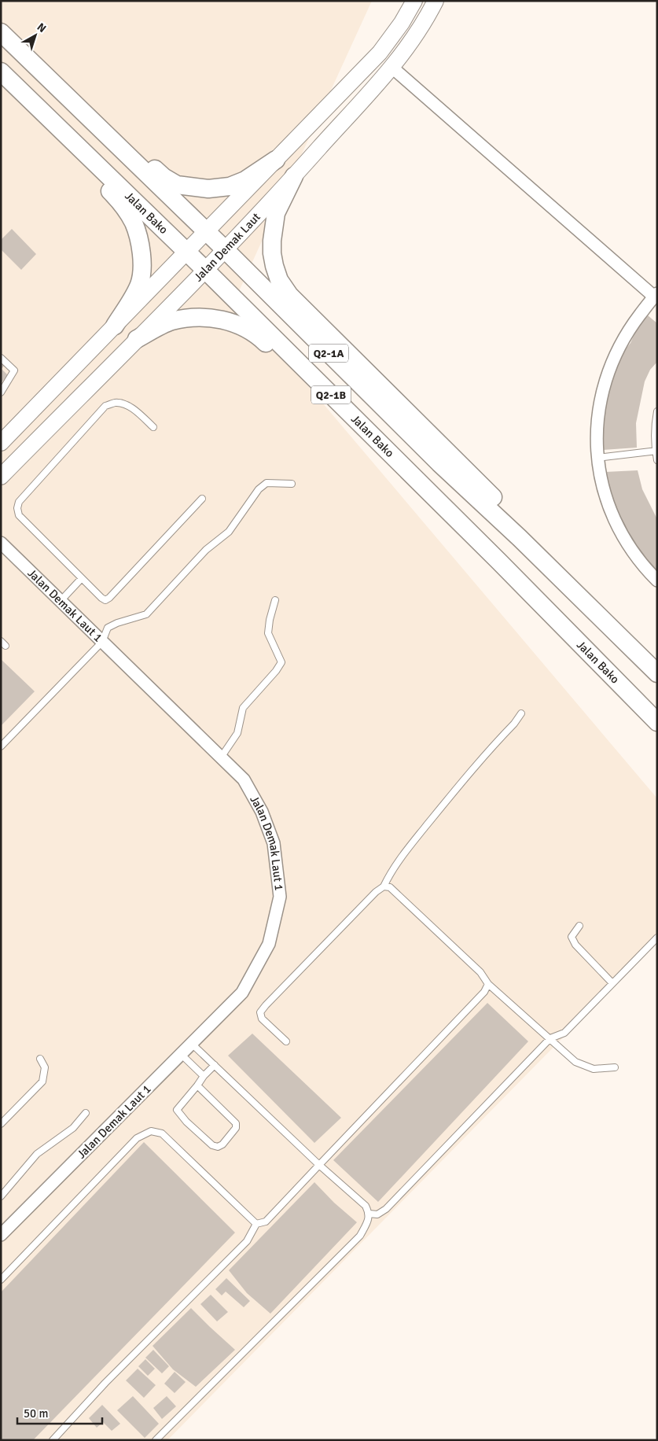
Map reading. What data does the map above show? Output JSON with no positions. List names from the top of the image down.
{
  "streets": {
    "main road": [
      "Jalan Bako",
      "Jalan Demak Laut",
      "Q2-1A",
      "Q2-1B"
    ],
    "street": ["Jalan Demak Laut 1"]
  },
  "crossings": [
    ["Jalan Bako", "Jalan Demak Laut"],
    ["Jalan Demak Laut", "Q2-1A"]
  ],
  "scale_bar": "50 m",
  "north": "top right"
}
